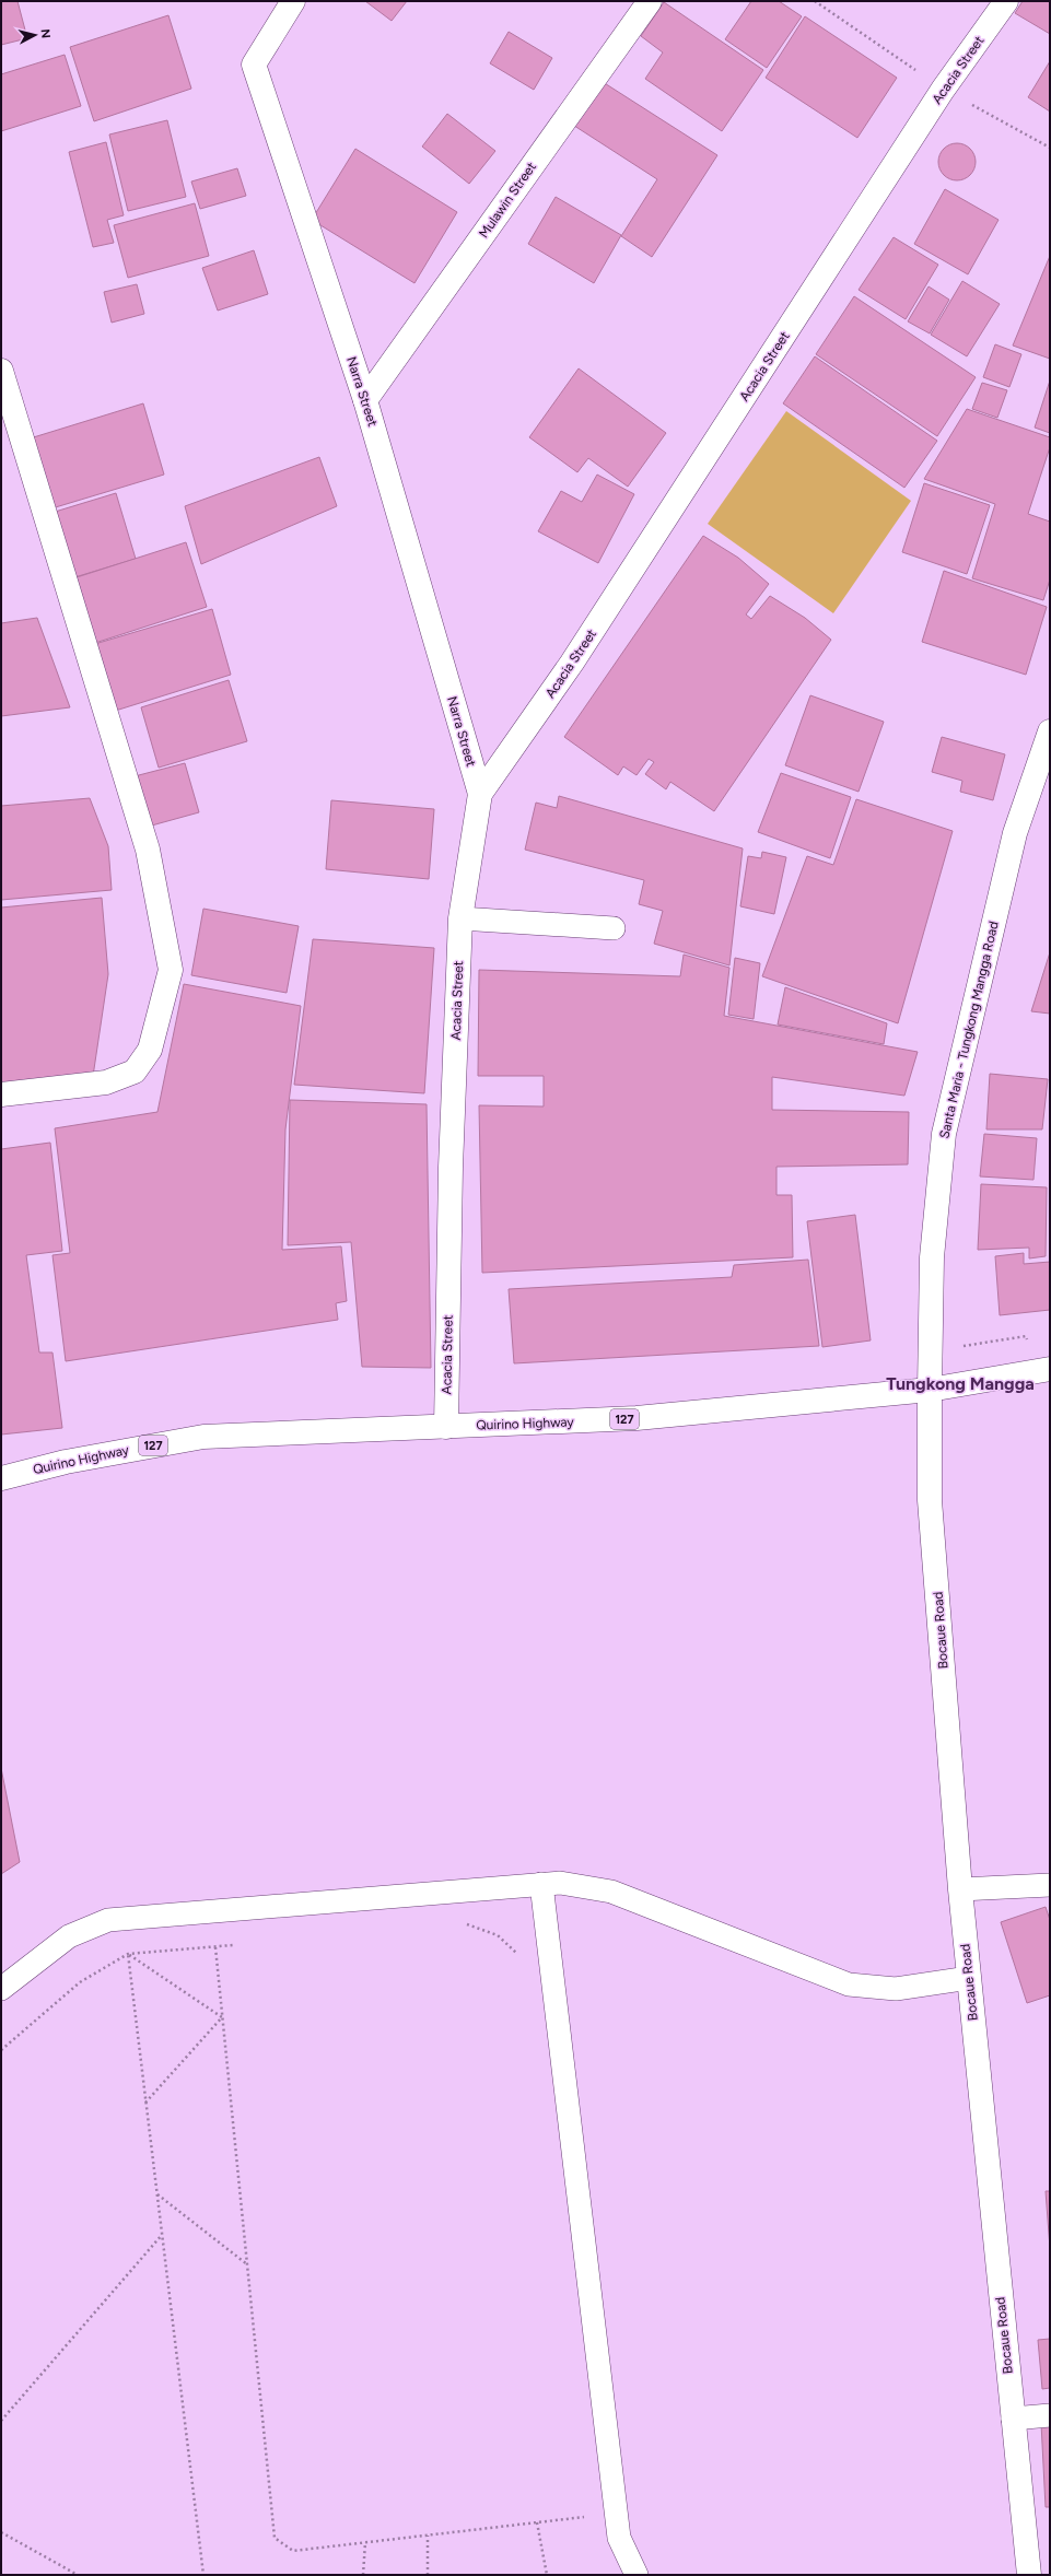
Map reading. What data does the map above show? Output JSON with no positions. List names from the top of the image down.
{
  "streets": {
    "street": [
      "Acacia Street",
      "Mulawin Street",
      "Narra Street",
      "Santa Maria - Tungkong Mangga Road",
      "127",
      "Quirino Highway",
      "Bocaue Road"
    ]
  },
  "crossings": [
    ["Acacia Street", "Narra Street"],
    ["Acacia Street", "Quirino Highway"],
    ["Mulawin Street", "Narra Street"],
    ["Santa Maria - Tungkong Mangga Road", "Quirino Highway"],
    ["Santa Maria - Tungkong Mangga Road", "Bocaue Road"],
    ["Quirino Highway", "Bocaue Road"]
  ],
  "districts": ["Tungkong Mangga"],
  "north": "right"
}
